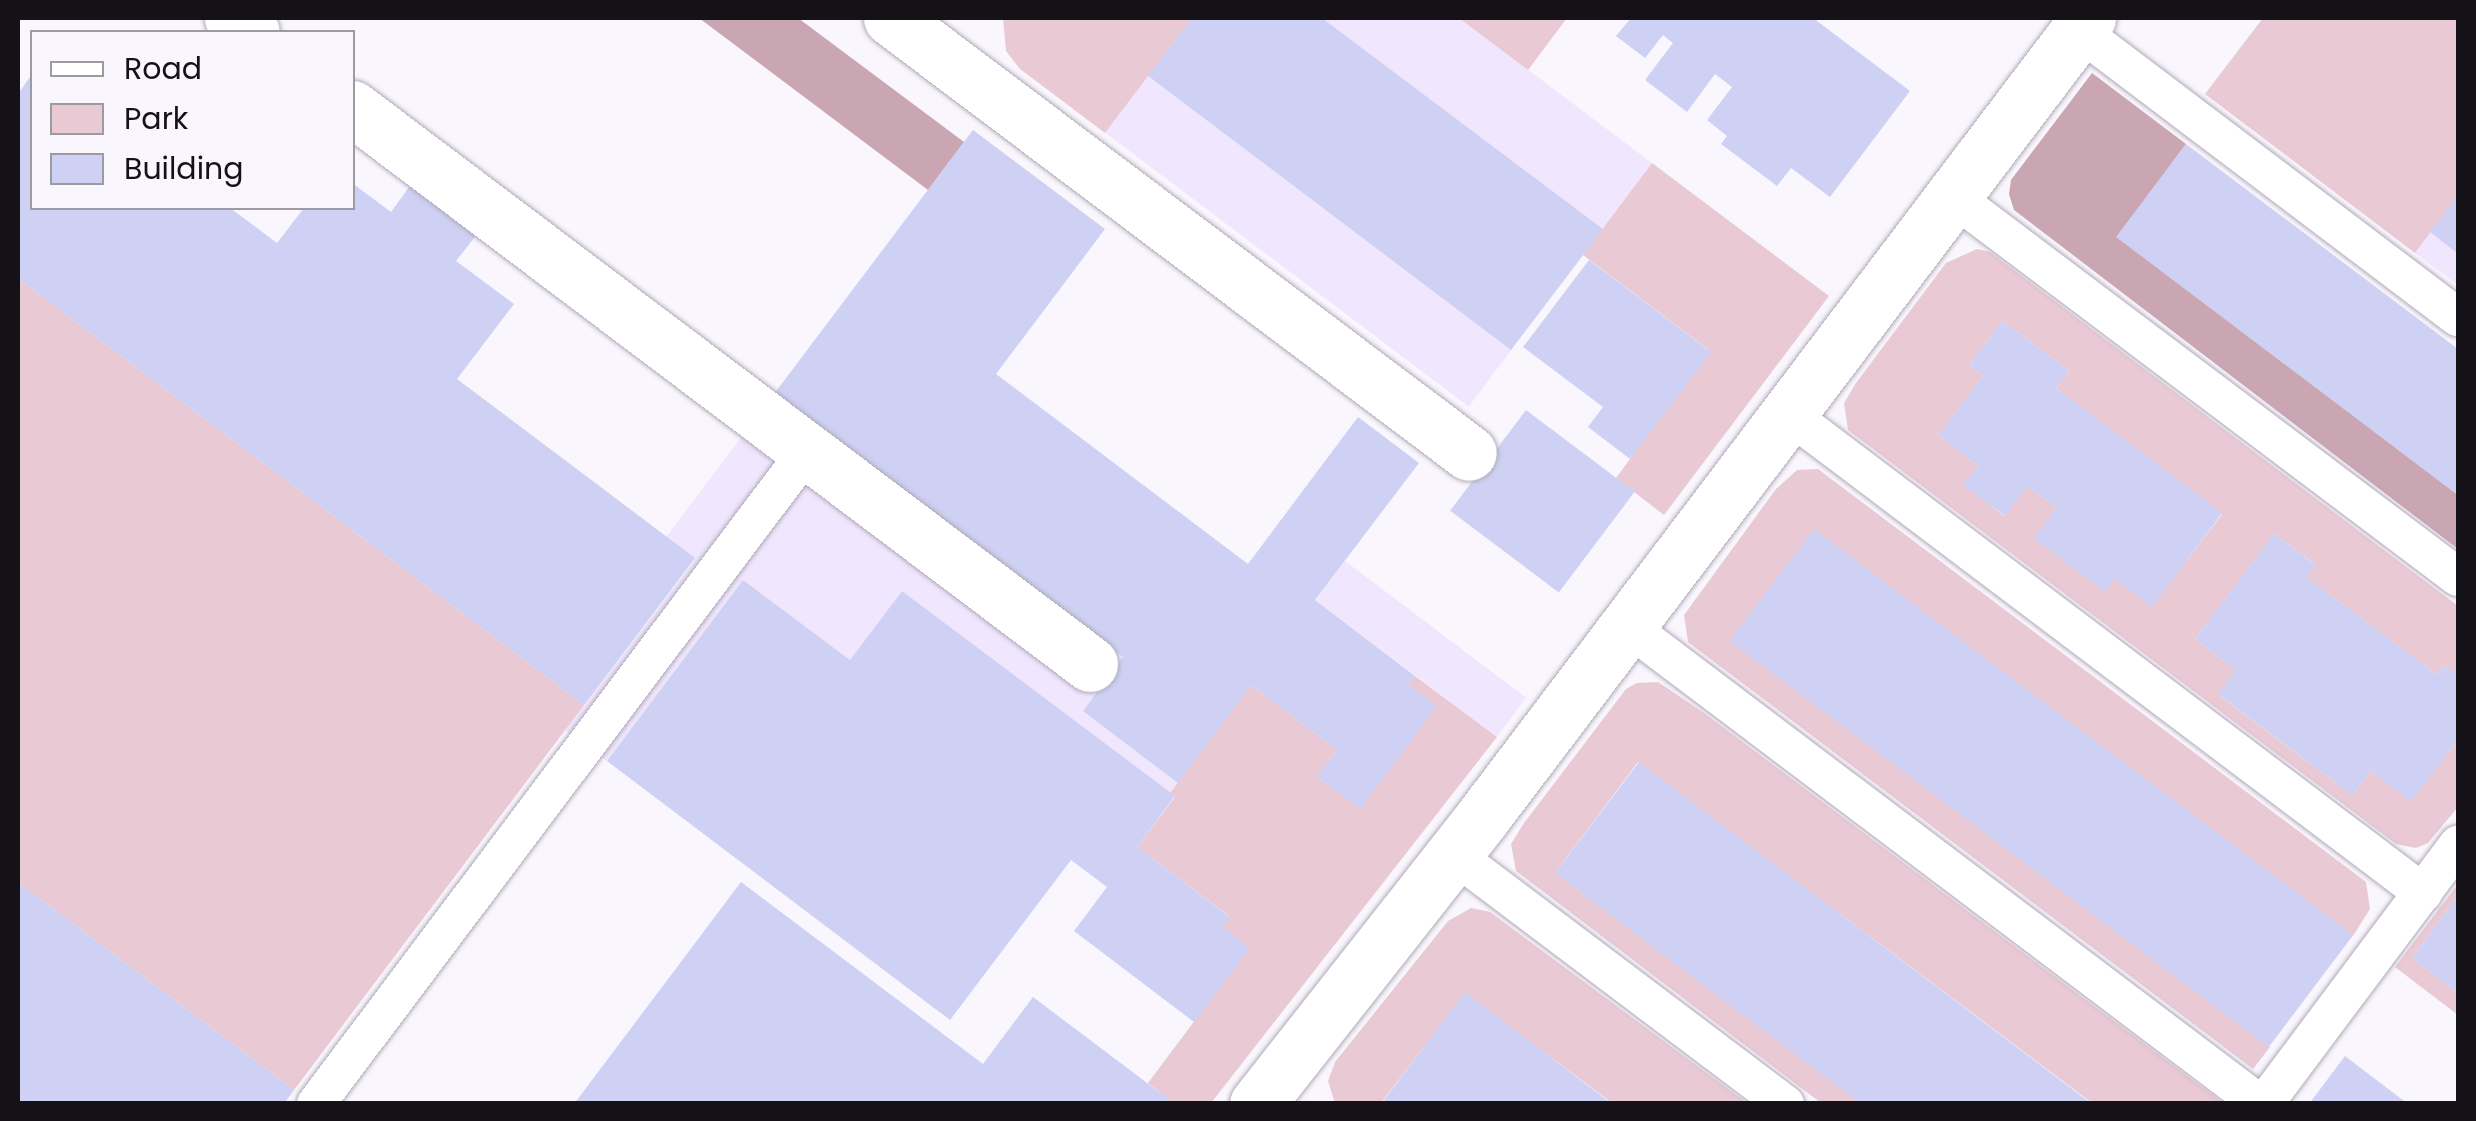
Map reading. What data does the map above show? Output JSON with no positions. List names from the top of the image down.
{
  "legend": ["Road", "Park", "Building"]
}
